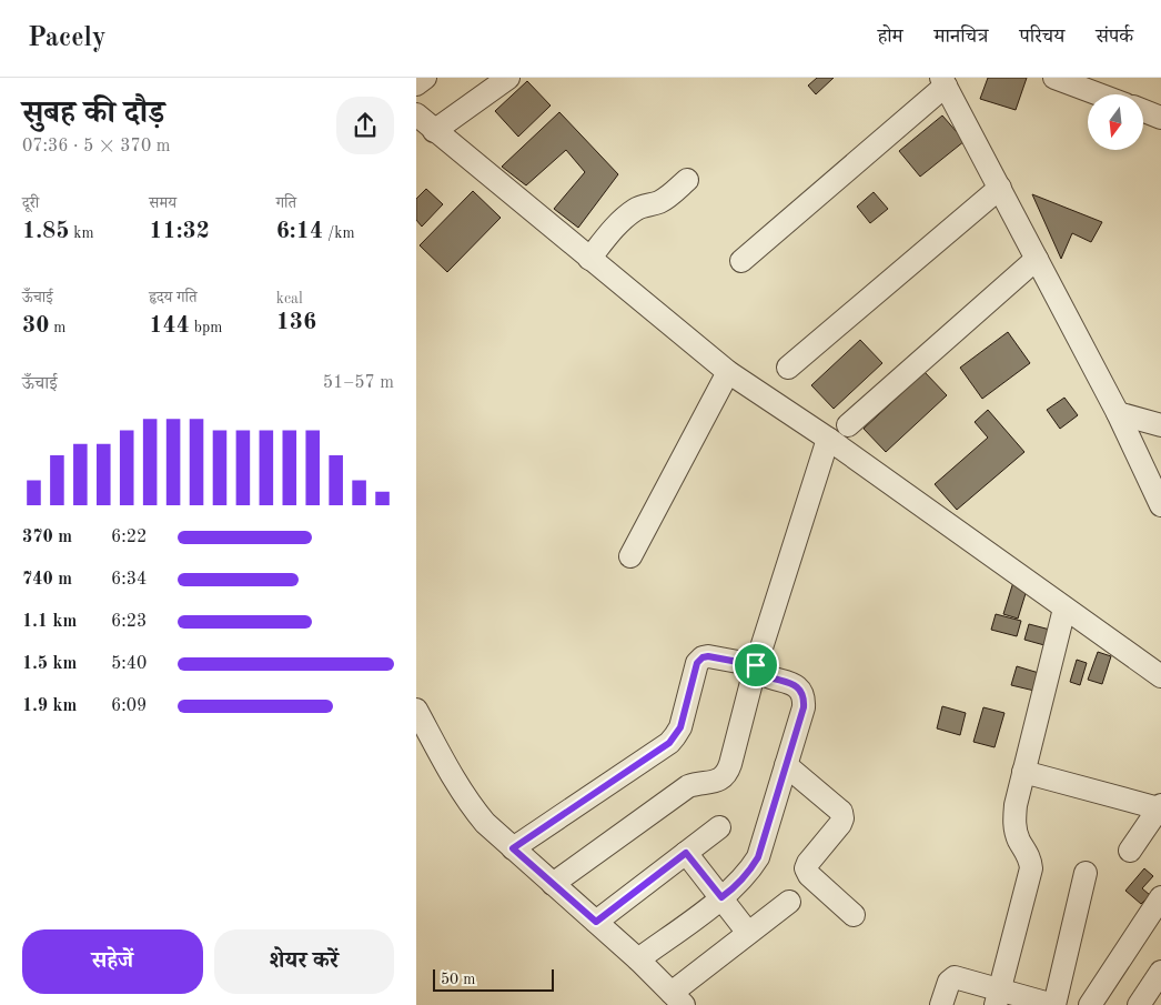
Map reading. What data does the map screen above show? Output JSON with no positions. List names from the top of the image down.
{
  "scale_bar": "50 m",
  "north": "bottom",
  "page": {
    "header": "Pacely",
    "nav": [
      "होम",
      "मानचित्र",
      "परिचय",
      "संपर्क"
    ],
    "heading": ["सुबह की दौड़", "07:36 · 5 × 370 m"],
    "stats": [
      ["दूरी", "1.85 km"],
      ["समय", "11:32"],
      ["गति", "6:14 /km"],
      ["ऊँचाई", "30 m"],
      ["हृदय गति", "144 bpm"],
      ["kcal", "136"]
    ],
    "chart": ["ऊँचाई", "51–57 m"],
    "list": [
      {
        "name": "370 m",
        "note": "6:22"
      },
      {
        "name": "740 m",
        "note": "6:34"
      },
      {
        "name": "1.1 km",
        "note": "6:23"
      },
      {
        "name": "1.5 km",
        "note": "5:40"
      },
      {
        "name": "1.9 km",
        "note": "6:09"
      }
    ],
    "buttons": ["सहेजें", "शेयर करें"],
    "scale": "50 m"
  }
}
